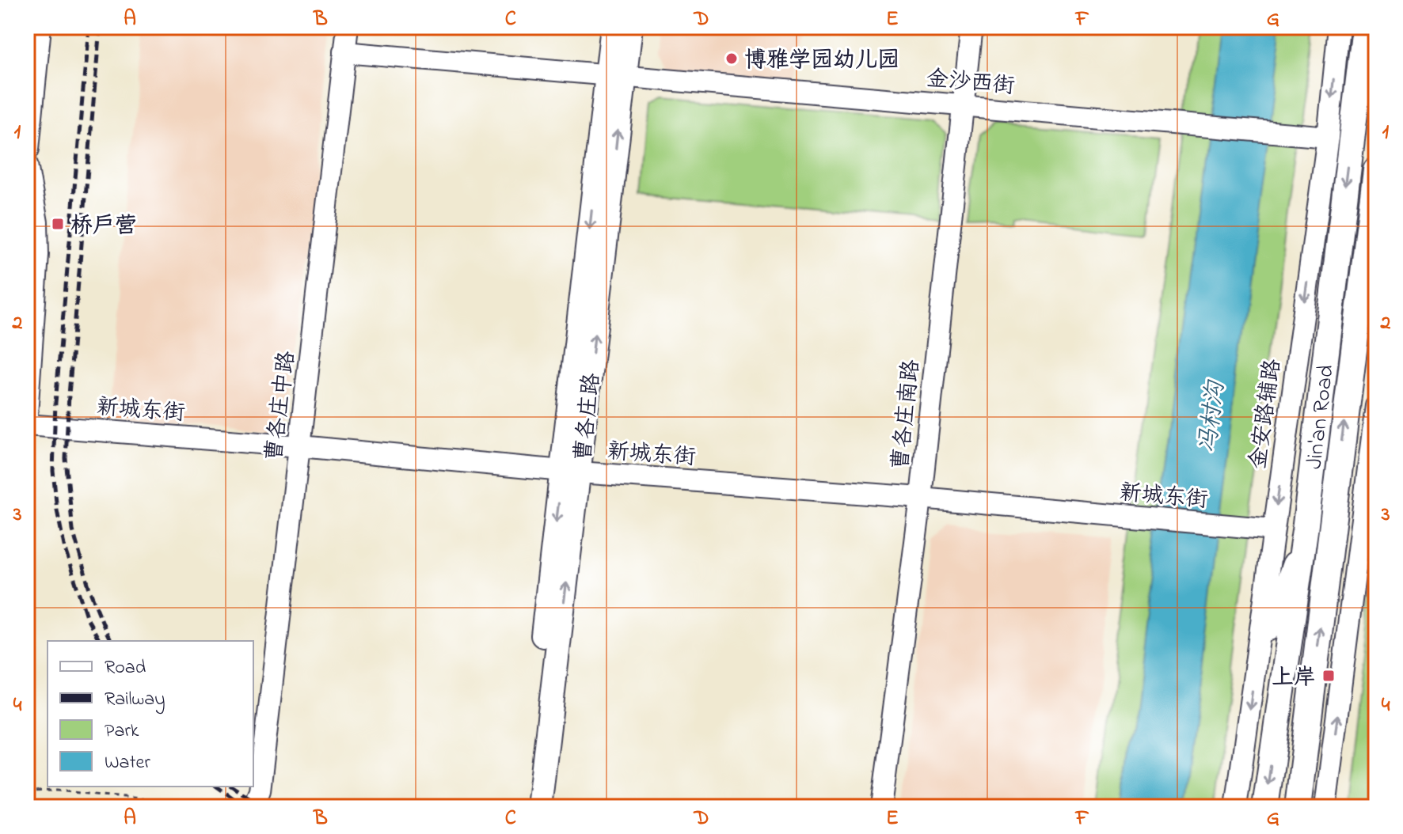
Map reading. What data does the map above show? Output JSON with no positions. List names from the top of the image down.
{
  "streets": {
    "main road": ["曹各庄路", "Jin'an Road"],
    "street": [
      "金沙西街",
      "曹各庄中路",
      "新城东街",
      "金安路辅路",
      "曹各庄南路"
    ]
  },
  "crossings": [
    ["金沙西街", "曹各庄中路"],
    ["金沙西街", "金安路辅路"],
    ["金沙西街", "曹各庄南路"],
    ["金沙西街", "曹各庄路"],
    ["曹各庄中路", "新城东街"],
    ["新城东街", "金安路辅路"],
    ["新城东街", "曹各庄南路"],
    ["新城东街", "曹各庄路"]
  ],
  "water": ["冯村沟"],
  "places": {
    "other": ["博雅学园幼儿园"],
    "transit": ["桥户营", "上岸"]
  },
  "legend": [
    "Road",
    "Railway",
    "Park",
    "Water"
  ],
  "grid": {
    "columns": [
      "A",
      "B",
      "C",
      "D",
      "E",
      "F",
      "G"
    ],
    "rows": [
      "1",
      "2",
      "3",
      "4"
    ]
  }
}
